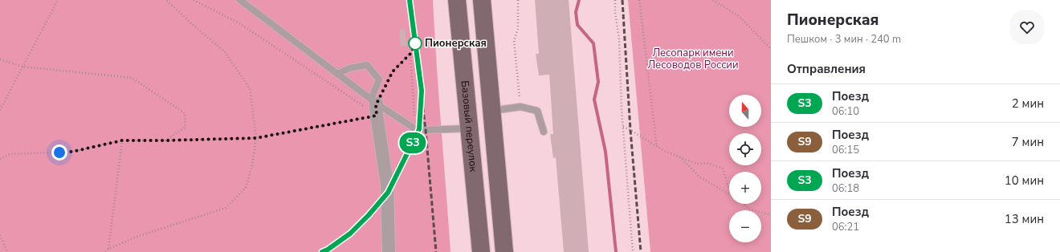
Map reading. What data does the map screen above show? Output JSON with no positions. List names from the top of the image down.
{
  "streets": {
    "main road": ["Базовый переулок"]
  },
  "parks": ["Лесопарк имени Лесоводов России"],
  "places": ["Пионерская"],
  "north": "top",
  "page": {
    "on_map": "S3",
    "heading": [
      ["Пионерская", "Пешком · 3 мин · 240 m"],
      "Отправления"
    ],
    "list": [
      {
        "mark": "S3",
        "name": "Поезд",
        "note": "06:10",
        "value": "2 мин"
      },
      {
        "mark": "S9",
        "name": "Поезд",
        "note": "06:15",
        "value": "7 мин"
      },
      {
        "mark": "S3",
        "name": "Поезд",
        "note": "06:18",
        "value": "10 мин"
      },
      {
        "mark": "S9",
        "name": "Поезд",
        "note": "06:21",
        "value": "13 мин"
      }
    ],
    "map_buttons": ["+", "−"]
  }
}
